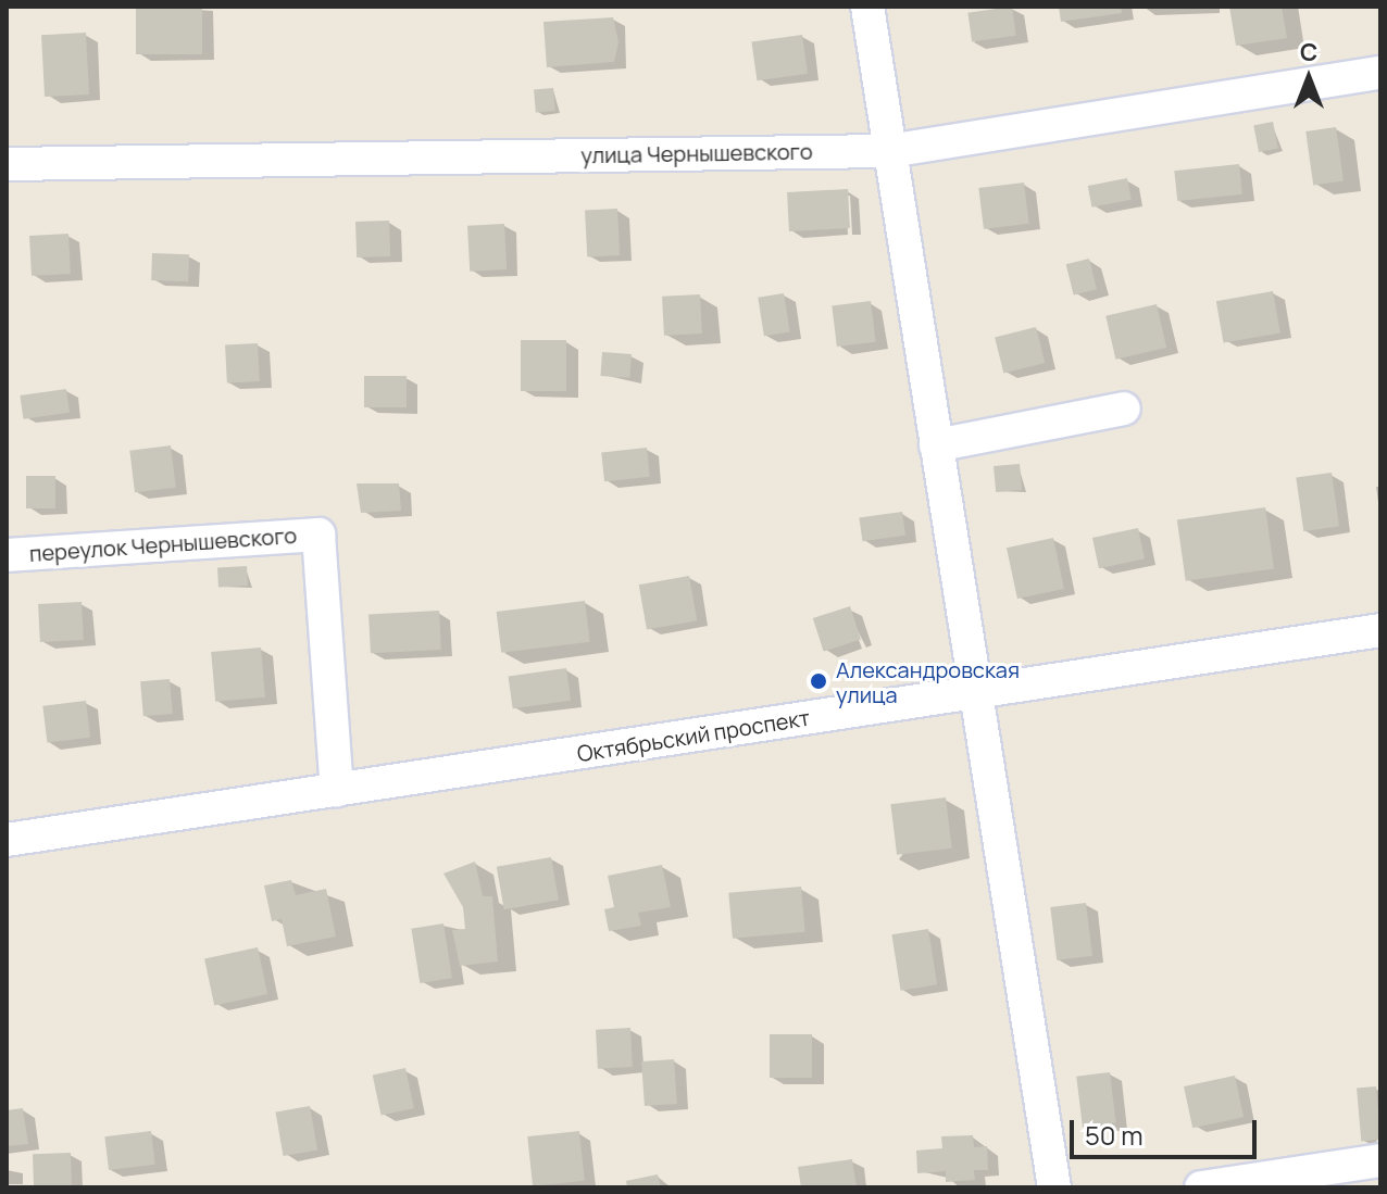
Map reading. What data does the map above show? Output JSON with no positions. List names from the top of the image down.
{
  "streets": {
    "street": ["улица Чернышевского", "переулок Чернышевского", "Октябрьский проспект"]
  },
  "crossings": [
    ["переулок Чернышевского", "Октябрьский проспект"]
  ],
  "places": ["Александровская улица"],
  "scale_bar": "50 m",
  "north": "top"
}
